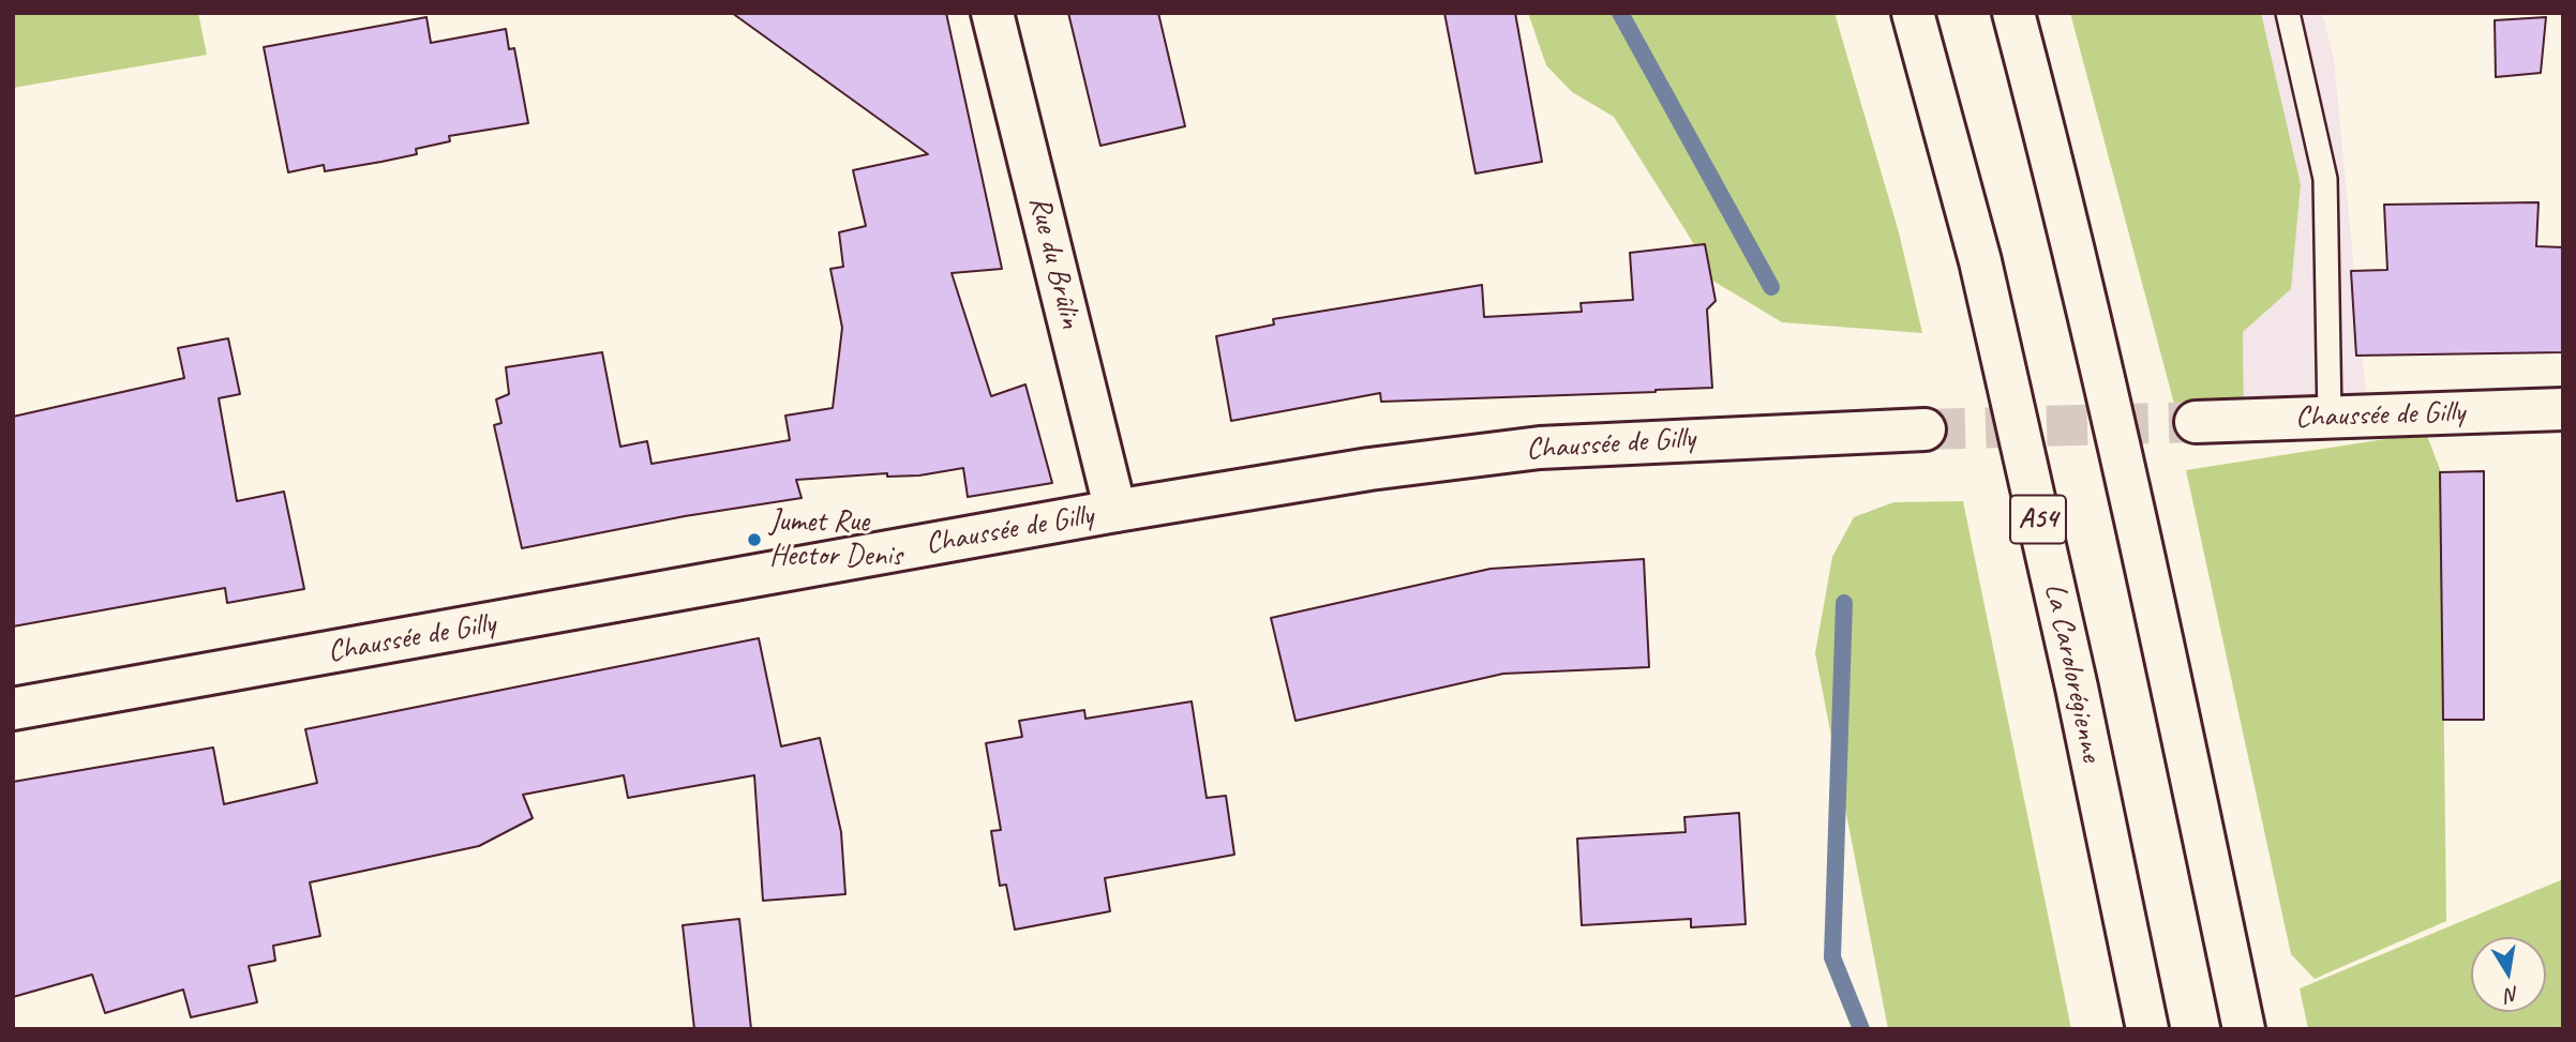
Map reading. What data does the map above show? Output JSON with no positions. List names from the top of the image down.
{
  "streets": {
    "main road": [
      "Rue du Brûlin",
      "Chaussée de Gilly",
      "A54",
      "La Carolorégienne"
    ]
  },
  "crossings": [
    ["Rue du Brûlin", "Chaussée de Gilly"]
  ],
  "places": ["Jumet Rue Hector Denis"],
  "north": "bottom"
}
